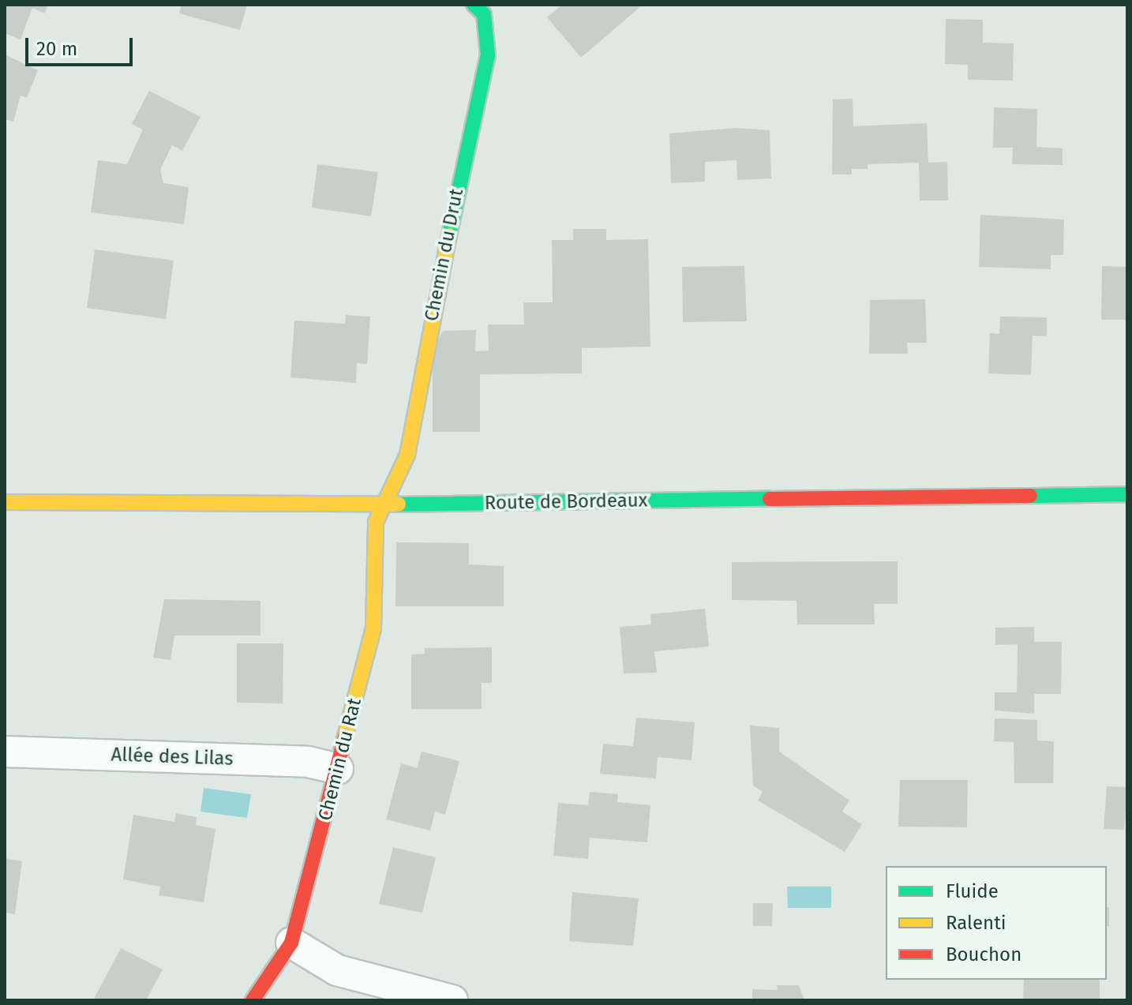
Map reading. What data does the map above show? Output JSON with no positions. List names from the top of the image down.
{
  "streets": {
    "main road": ["Chemin du Drut", "Route de Bordeaux", "Chemin du Rat"],
    "street": ["Allée des Lilas"]
  },
  "crossings": [
    ["Chemin du Drut", "Route de Bordeaux"],
    ["Chemin du Drut", "Chemin du Rat"],
    ["Route de Bordeaux", "Chemin du Rat"],
    ["Allée des Lilas", "Chemin du Rat"]
  ],
  "legend": ["Fluide", "Ralenti", "Bouchon"],
  "scale_bar": "20 m"
}
